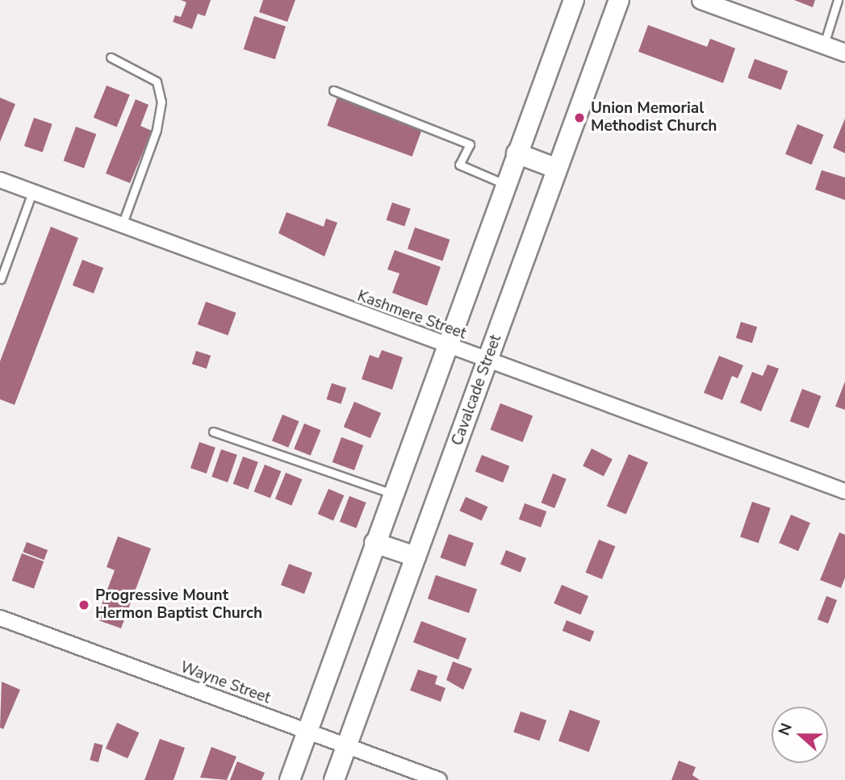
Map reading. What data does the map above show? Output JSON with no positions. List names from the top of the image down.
{
  "streets": {
    "main road": ["Cavalcade Street"],
    "street": ["Kashmere Street", "Wayne Street"]
  },
  "crossings": [
    ["Kashmere Street", "Cavalcade Street"],
    ["Cavalcade Street", "Wayne Street"]
  ],
  "places": ["Union Memorial Methodist Church", "Progressive Mount Hermon Baptist Church"],
  "north": "left"
}
